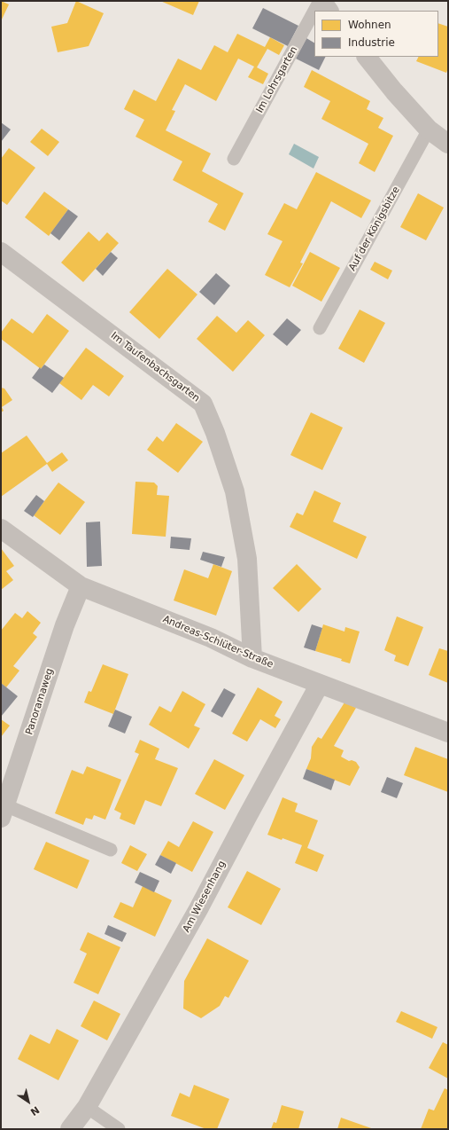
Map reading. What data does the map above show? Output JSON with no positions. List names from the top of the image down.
{
  "streets": {
    "street": [
      "Im Taufenbachsgarten",
      "Andreas-Schlüter-Straße",
      "Panoramaweg",
      "Am Wiesenhang"
    ],
    "lane": ["Im Lohrsgarten", "Auf der Königsbitze"]
  },
  "crossings": [
    ["Im Taufenbachsgarten", "Andreas-Schlüter-Straße"],
    ["Andreas-Schlüter-Straße", "Panoramaweg"],
    ["Andreas-Schlüter-Straße", "Am Wiesenhang"]
  ],
  "legend": ["Wohnen", "Industrie"],
  "north": "bottom right"
}
